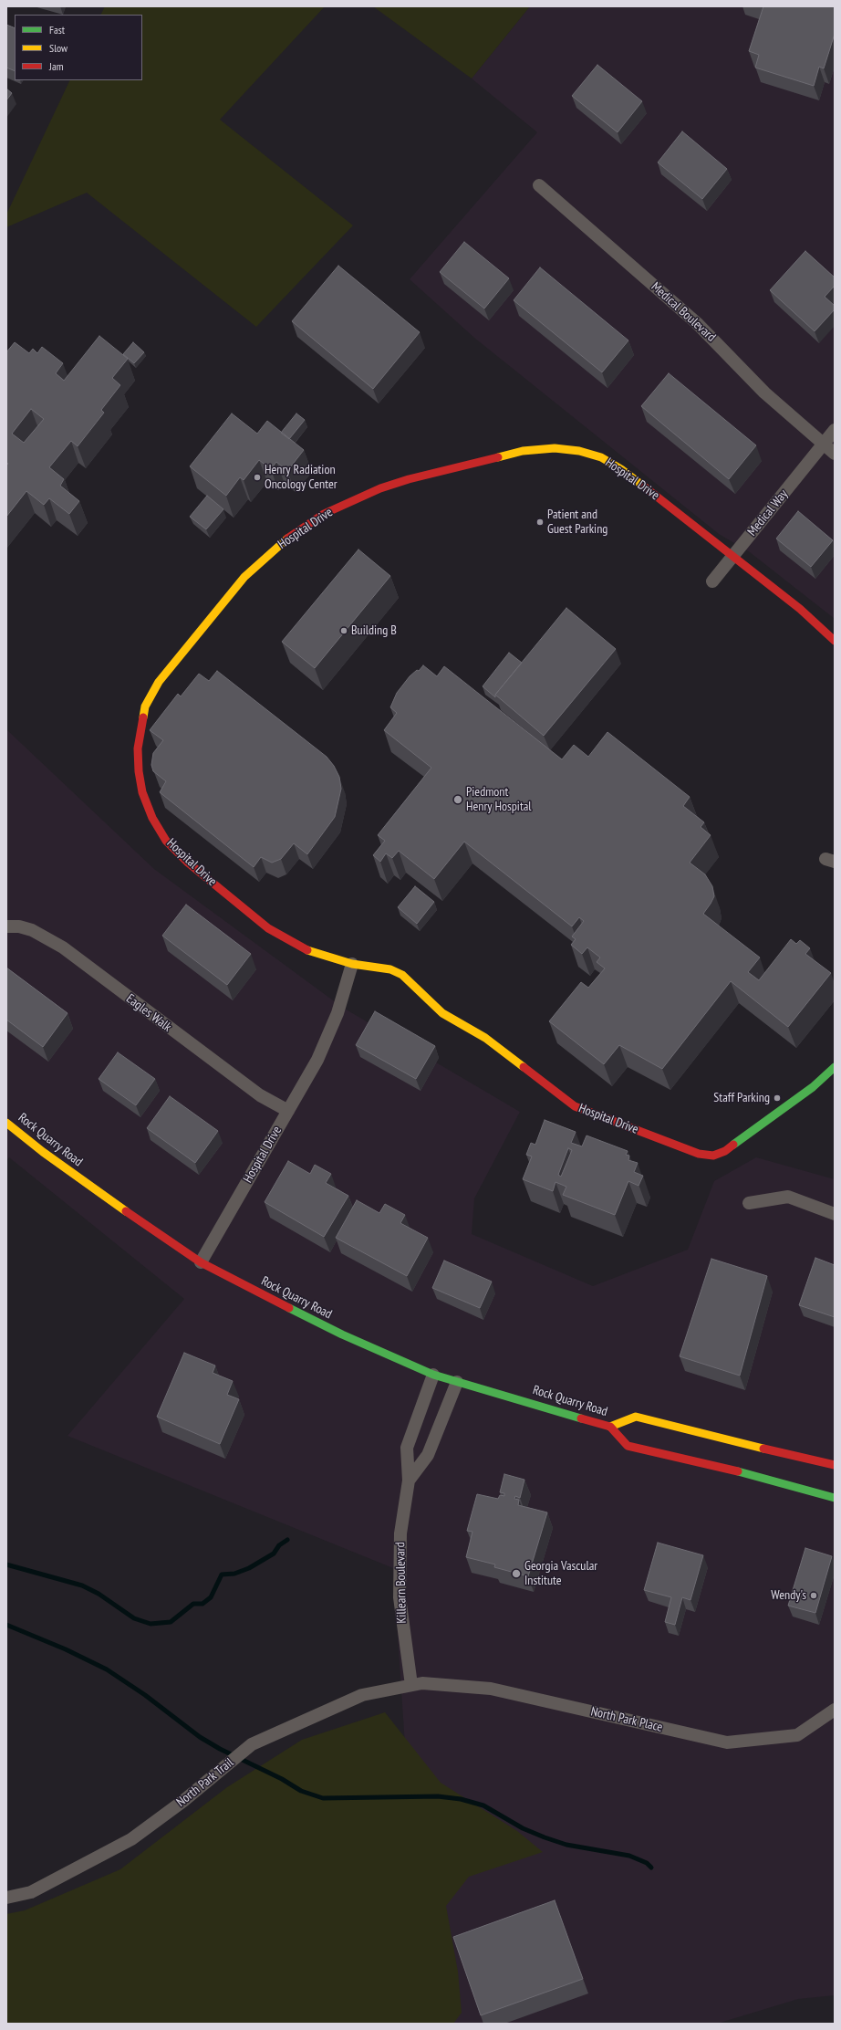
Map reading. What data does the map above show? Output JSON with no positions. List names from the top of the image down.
{
  "streets": {
    "street": [
      "Medical Boulevard",
      "Hospital Drive",
      "Medical Way",
      "Eagles Walk",
      "Rock Quarry Road",
      "Killearn Boulevard",
      "North Park Place",
      "North Park Trail"
    ]
  },
  "crossings": [
    ["Medical Boulevard", "Medical Way"],
    ["Hospital Drive", "Medical Way"],
    ["Hospital Drive", "Eagles Walk"],
    ["Hospital Drive", "Rock Quarry Road"],
    ["Rock Quarry Road", "Killearn Boulevard"],
    ["Killearn Boulevard", "North Park Place"],
    ["Killearn Boulevard", "North Park Trail"],
    ["North Park Place", "North Park Trail"]
  ],
  "places": [
    "Henry Radiation Oncology Center",
    "Patient and Guest Parking",
    "Building B",
    "Piedmont Henry Hospital",
    "Staff Parking",
    "Georgia Vascular Institute",
    "Wendy's"
  ],
  "legend": ["Fast", "Slow", "Jam"]
}
